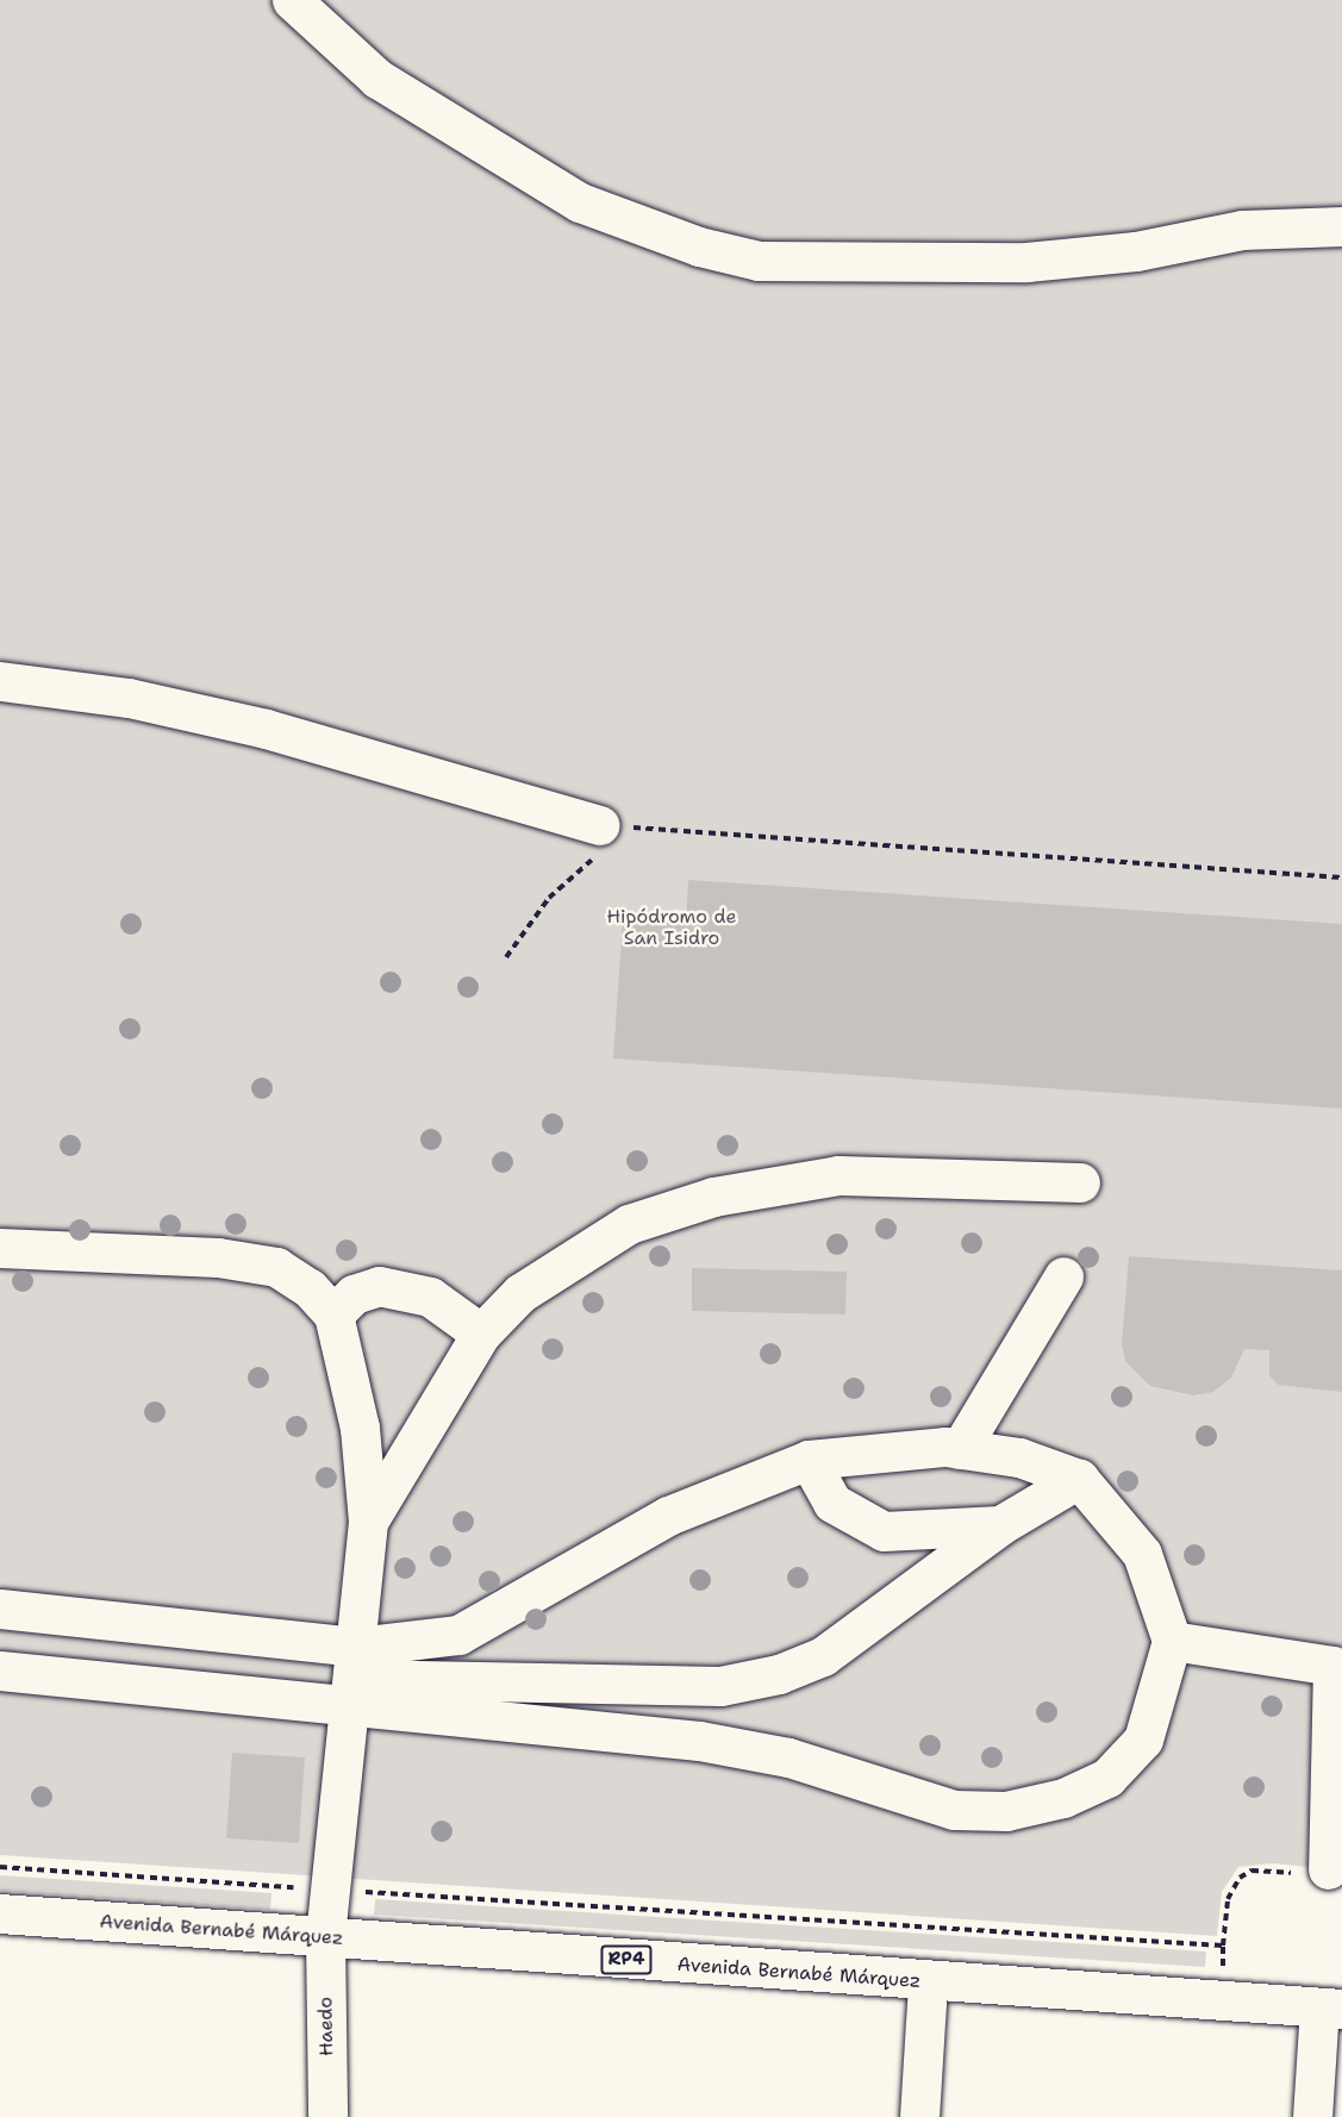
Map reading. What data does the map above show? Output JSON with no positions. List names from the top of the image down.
{
  "streets": {
    "main road": ["Avenida Bernabé Márquez", "RP4", "Haedo"]
  },
  "crossings": [
    ["Avenida Bernabé Márquez", "Haedo"]
  ],
  "parks": ["Hipódromo de San Isidro"]
}
